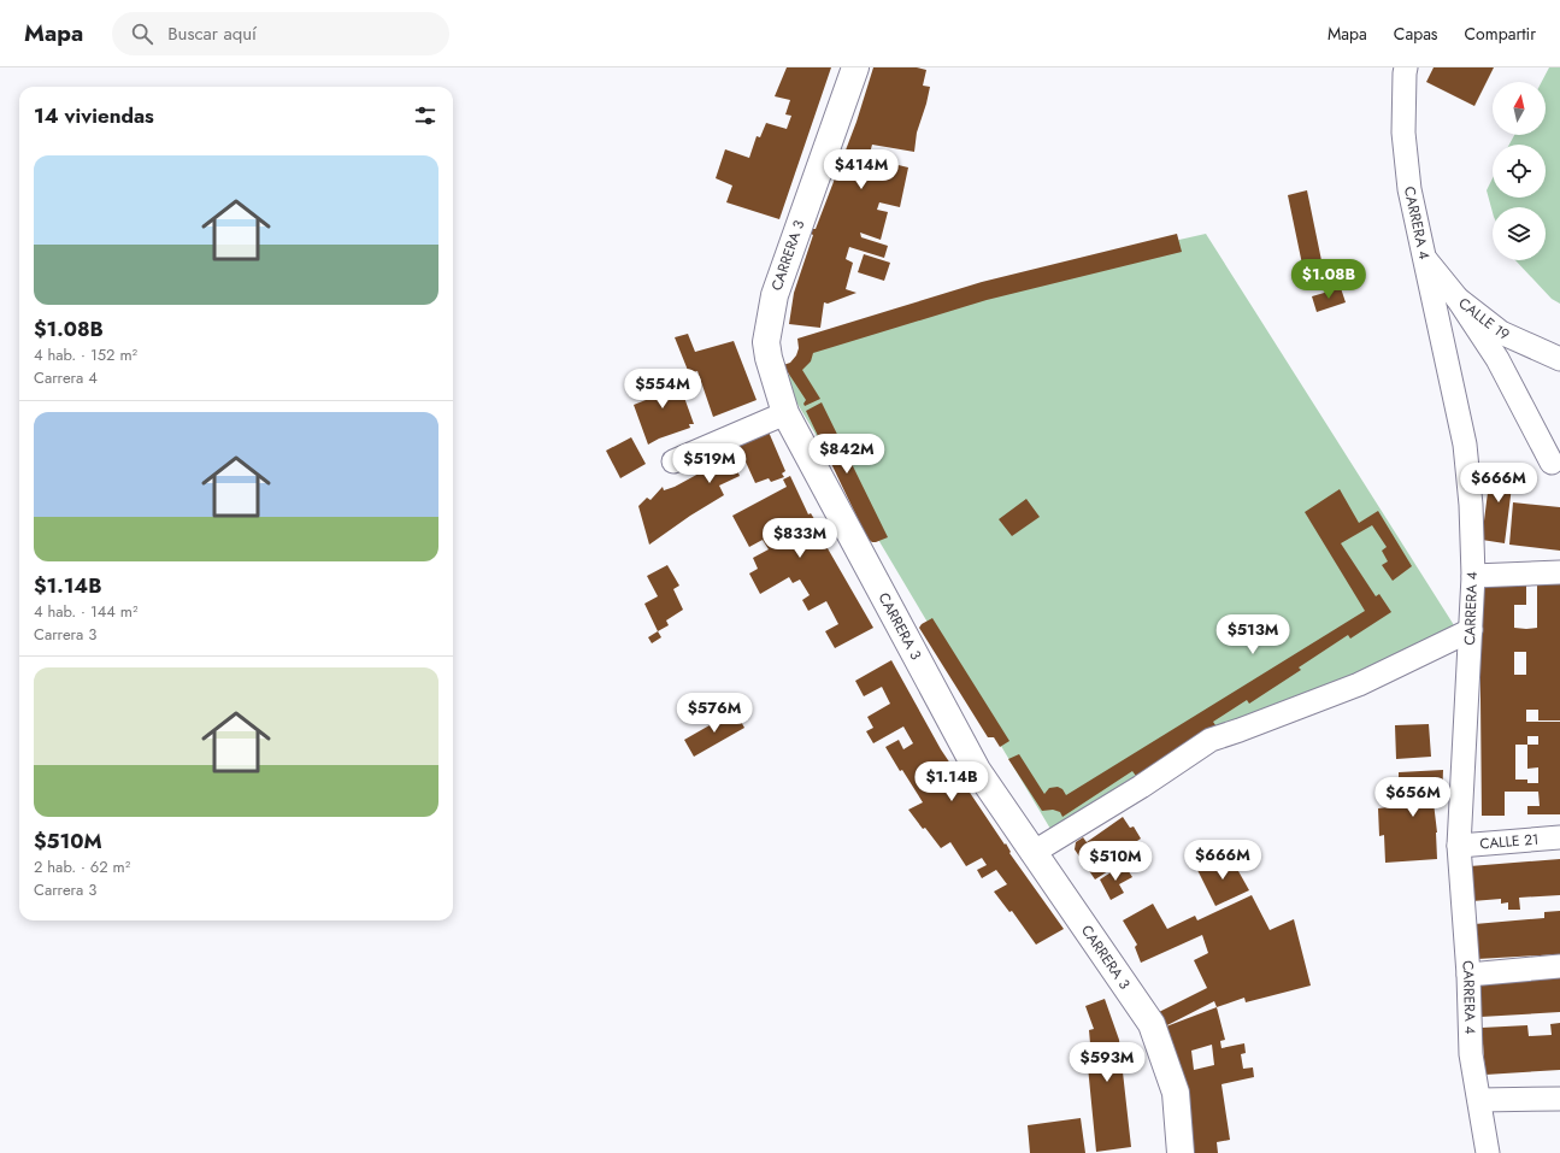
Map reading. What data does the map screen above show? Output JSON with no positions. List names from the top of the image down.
{
  "streets": {
    "main road": ["CARRERA 3"],
    "street": ["CARRERA 4", "CALLE 19", "CALLE 21"]
  },
  "crossings": [
    ["CARRERA 4", "CALLE 19"],
    ["CARRERA 4", "CALLE 21"]
  ],
  "north": "top",
  "page": {
    "header": "Mapa",
    "search": "Buscar aquí",
    "nav": ["Mapa", "Capas", "Compartir"],
    "heading": "14 viviendas",
    "list": [
      {
        "name": "$1.08B",
        "note": "4 hab. · 152 m² · Carrera 4"
      },
      {
        "name": "$1.14B",
        "note": "4 hab. · 144 m² · Carrera 3"
      },
      {
        "name": "$510M",
        "note": "2 hab. · 62 m² · Carrera 3"
      }
    ],
    "price": [
      "$414M",
      "$1.08B",
      "$554M",
      "$842M",
      "$519M",
      "$666M",
      "$833M",
      "$513M",
      "$576M",
      "$1.14B",
      "$656M",
      "$666M",
      "$510M",
      "$593M"
    ]
  }
}
